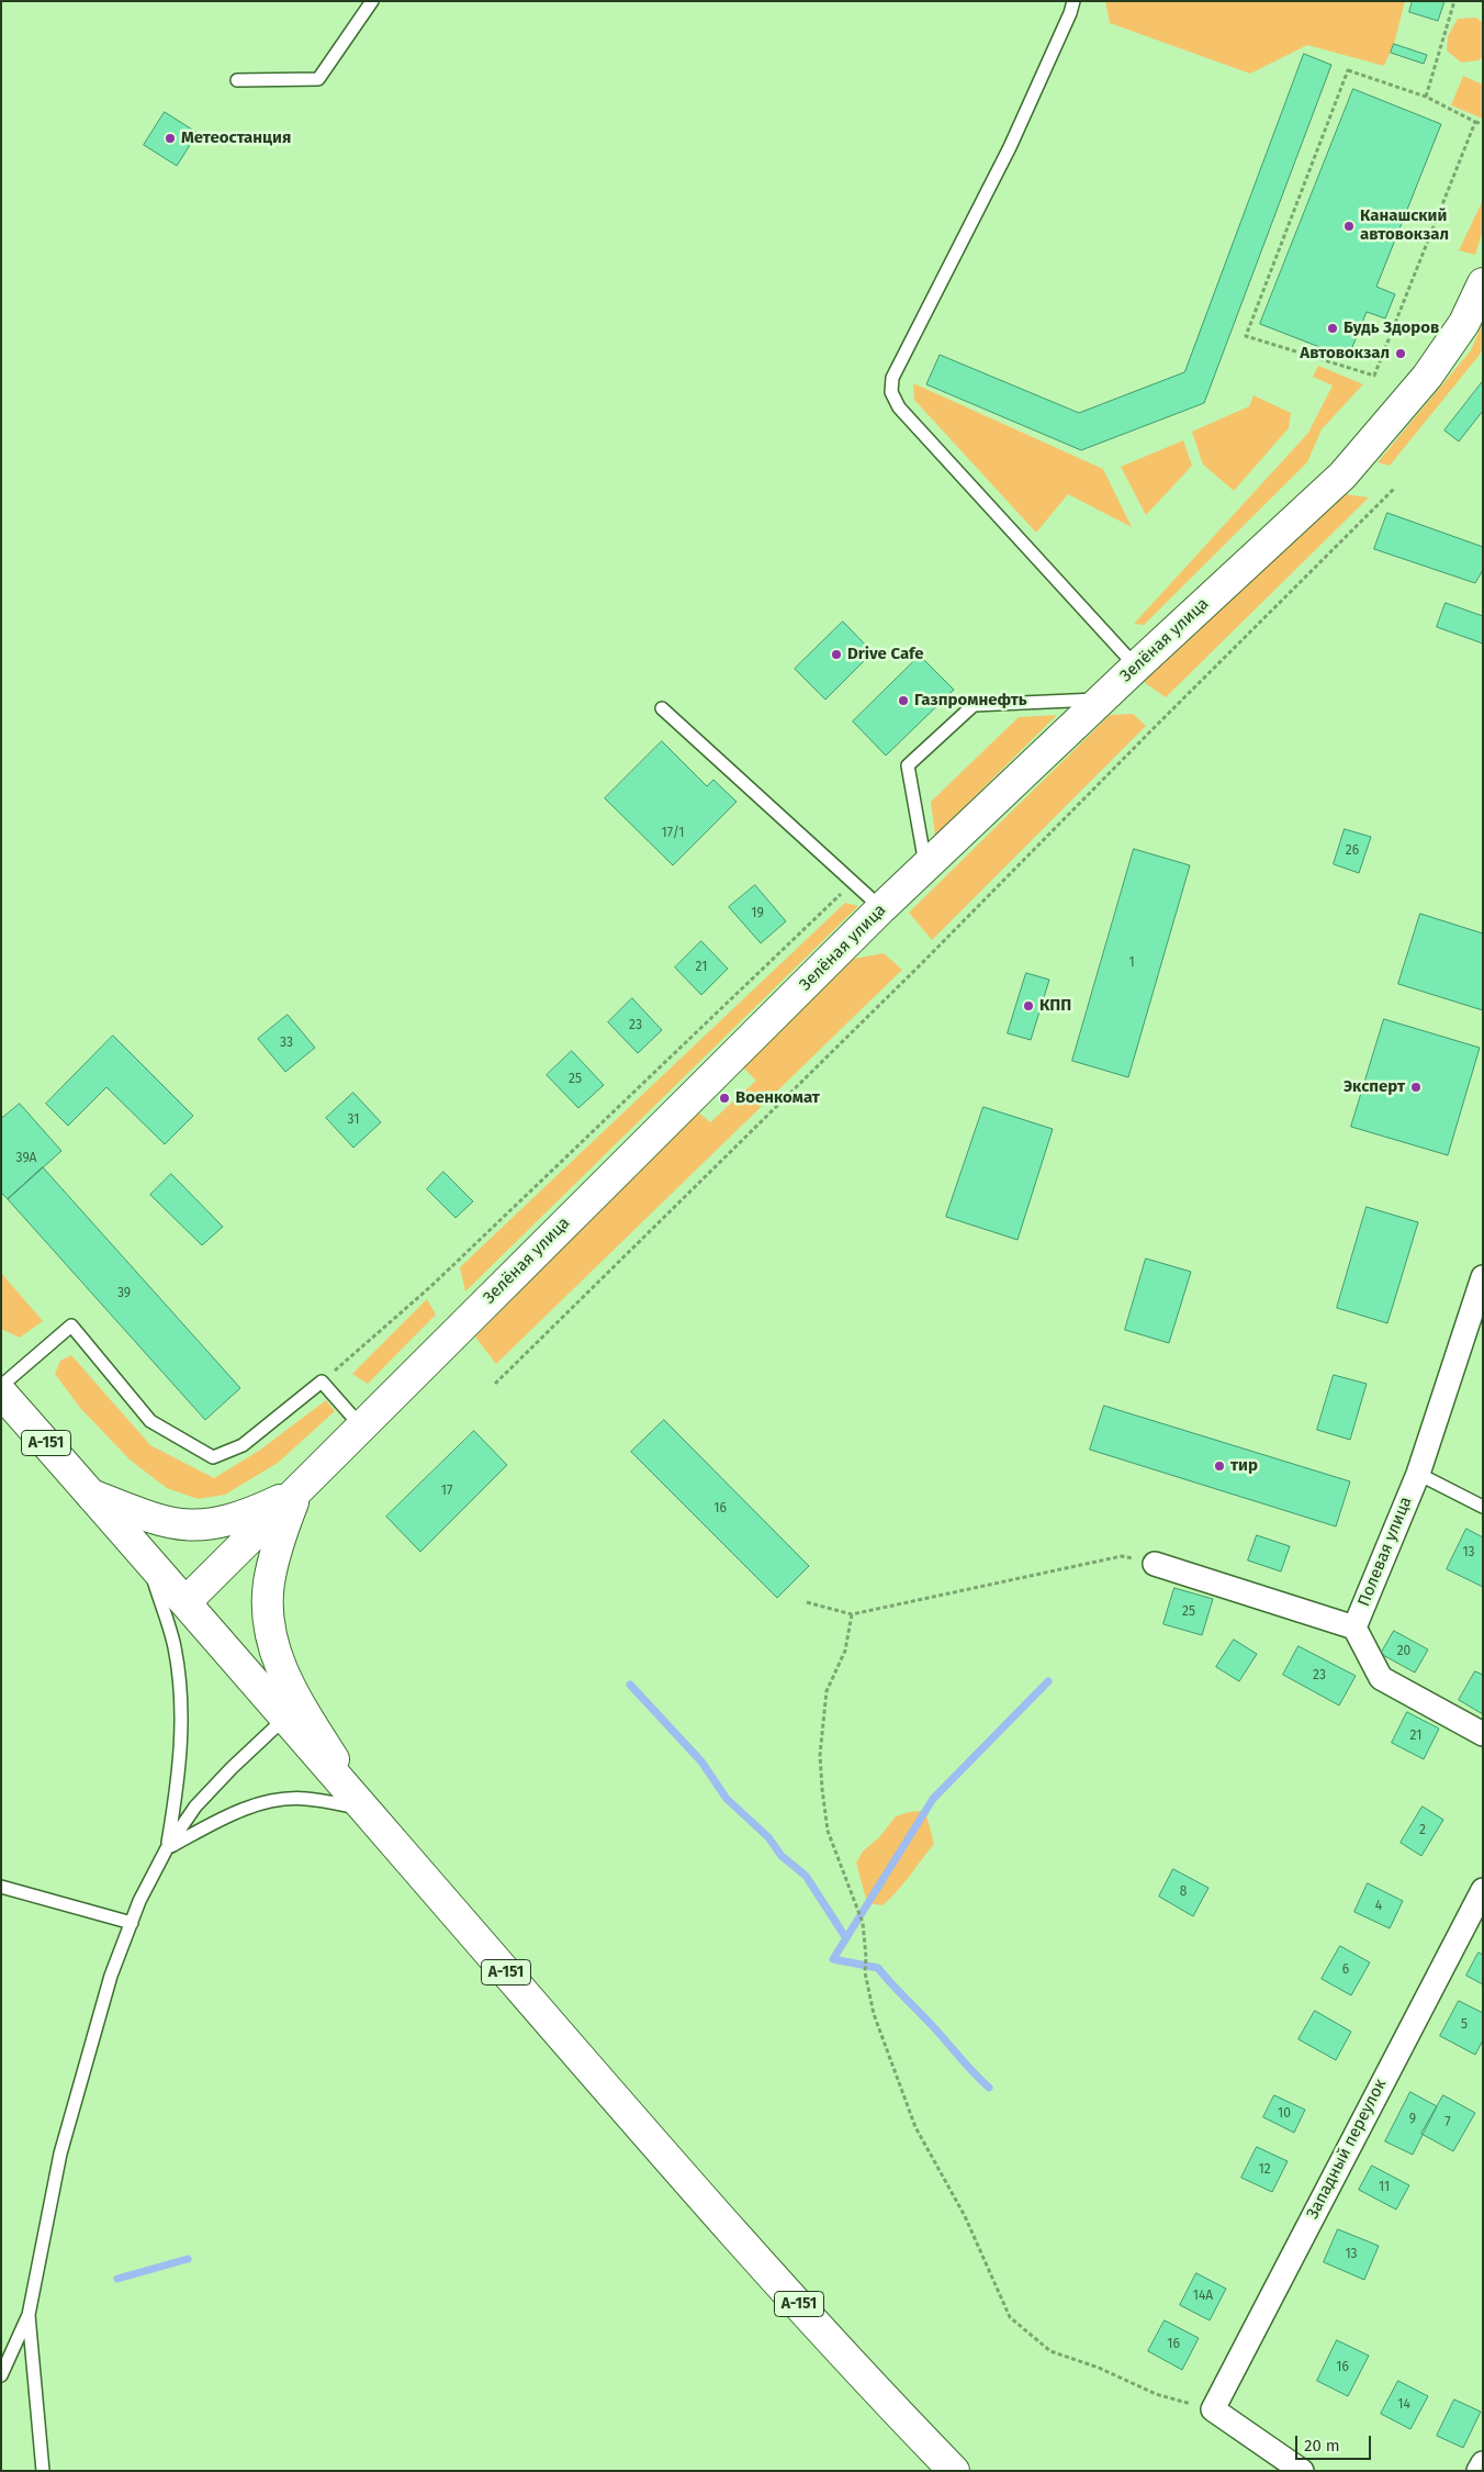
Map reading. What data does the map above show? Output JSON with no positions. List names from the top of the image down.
{
  "streets": {
    "main road": ["Зелёная улица", "А-151"],
    "street": ["Полевая улица", "Западный переулок"]
  },
  "crossings": [
    ["Зелёная улица", "А-151"]
  ],
  "places": [
    "Метеостанция",
    "Канашский автовокзал",
    "Будь Здоров",
    "Автовокзал",
    "Drive Cafe",
    "Газпромнефть",
    "КПП",
    "Эксперт",
    "Военкомат",
    "тир"
  ],
  "house_numbers": [
    "17/1",
    "26",
    "19",
    "1",
    "21",
    "23",
    "33",
    "25",
    "31",
    "39А",
    "39",
    "17",
    "16",
    "13",
    "25",
    "20",
    "23",
    "21",
    "2",
    "8",
    "4",
    "6",
    "5",
    "10",
    "9",
    "7",
    "12",
    "11",
    "13",
    "14А",
    "16",
    "16",
    "14"
  ],
  "scale_bar": "20 m"
}
